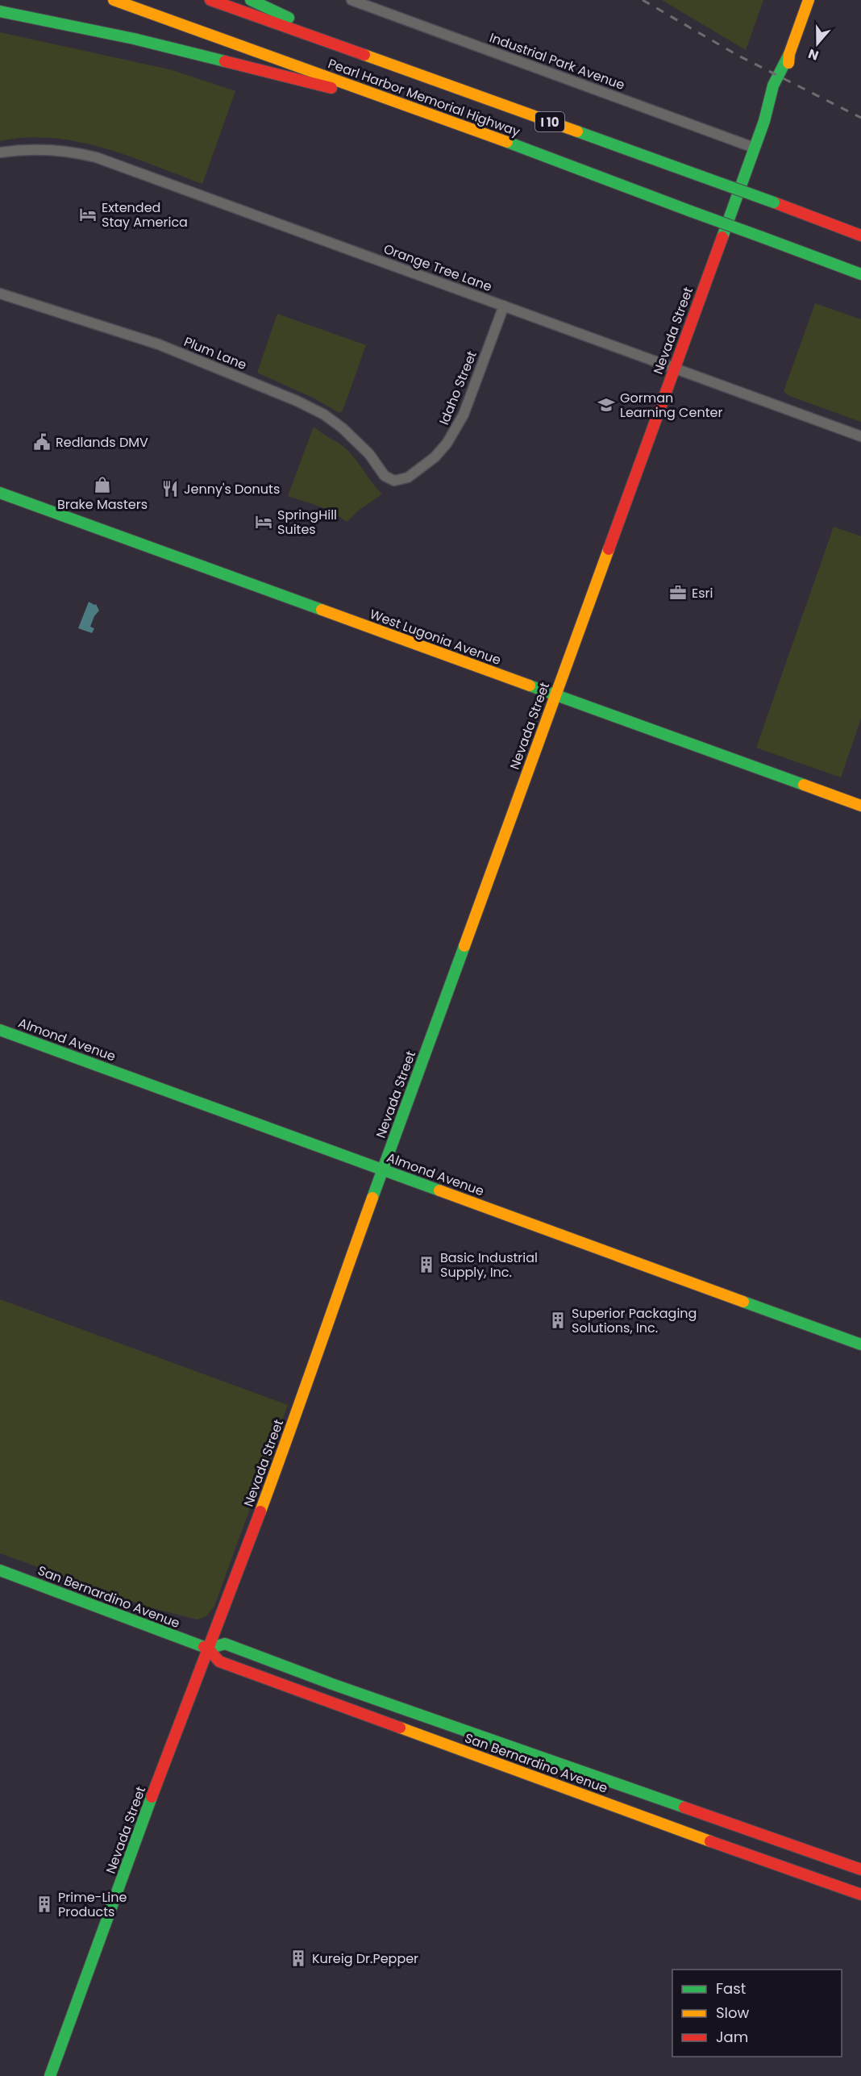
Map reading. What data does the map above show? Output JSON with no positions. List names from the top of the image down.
{
  "streets": {
    "main road": [
      "Pearl Harbor Memorial Highway",
      "I 10",
      "Nevada Street",
      "West Lugonia Avenue",
      "Almond Avenue",
      "San Bernardino Avenue"
    ],
    "street": [
      "Industrial Park Avenue",
      "Orange Tree Lane",
      "Plum Lane",
      "Idaho Street"
    ]
  },
  "crossings": [
    ["Industrial Park Avenue", "Nevada Street"],
    ["Orange Tree Lane", "Nevada Street"],
    ["Orange Tree Lane", "Idaho Street"],
    ["Nevada Street", "West Lugonia Avenue"],
    ["Nevada Street", "Almond Avenue"],
    ["Nevada Street", "San Bernardino Avenue"],
    ["Plum Lane", "Idaho Street"]
  ],
  "places": {
    "hotel": ["Extended Stay America", "SpringHill Suites"],
    "school or university": ["Gorman Learning Center"],
    "public building": ["Redlands DMV"],
    "shop": ["Brake Masters"],
    "restaurant": ["Jenny's Donuts"],
    "office": ["Esri"],
    "building": [
      "Basic Industrial Supply, Inc.",
      "Superior Packaging Solutions, Inc.",
      "Prime-Line Products",
      "Kureig Dr.Pepper"
    ]
  },
  "legend": ["Fast", "Slow", "Jam"],
  "north": "bottom"
}
